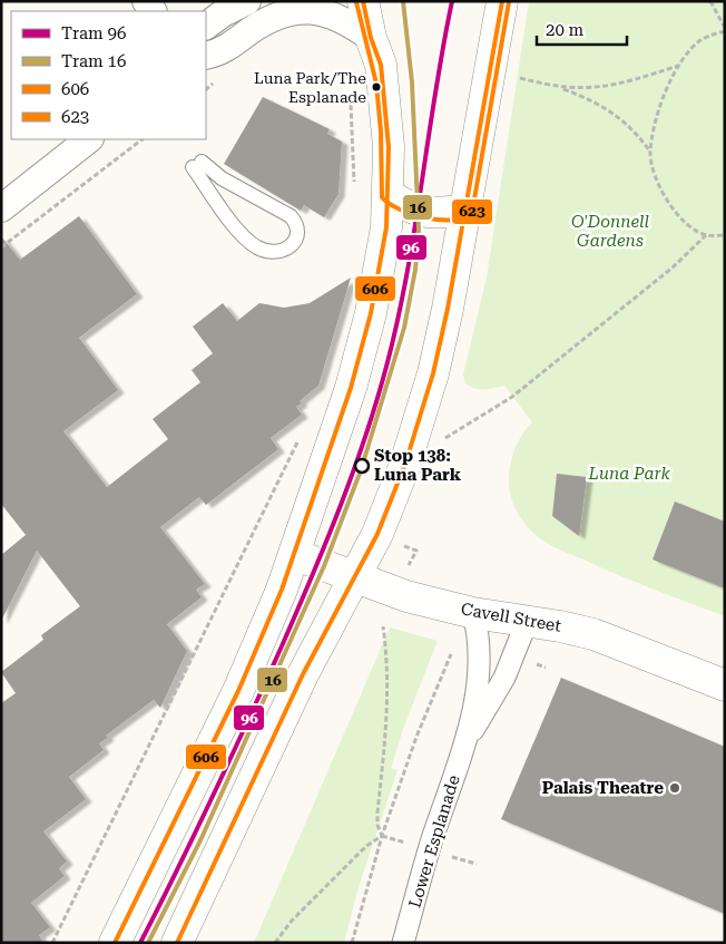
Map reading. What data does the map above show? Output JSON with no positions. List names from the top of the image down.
{
  "streets": {
    "street": ["Cavell Street", "Lower Esplanade"]
  },
  "crossings": [
    ["Cavell Street", "Lower Esplanade"]
  ],
  "parks": ["O'Donnell Gardens", "Luna Park"],
  "places": ["Luna Park/The Esplanade", "Stop 138: Luna Park", "Palais Theatre"],
  "lines": [
    "tram line 96",
    "tram line 16",
    "transit line 606",
    "transit line 623"
  ],
  "legend": [
    "Tram 96",
    "Tram 16",
    "606",
    "623"
  ],
  "scale_bar": "20 m"
}
